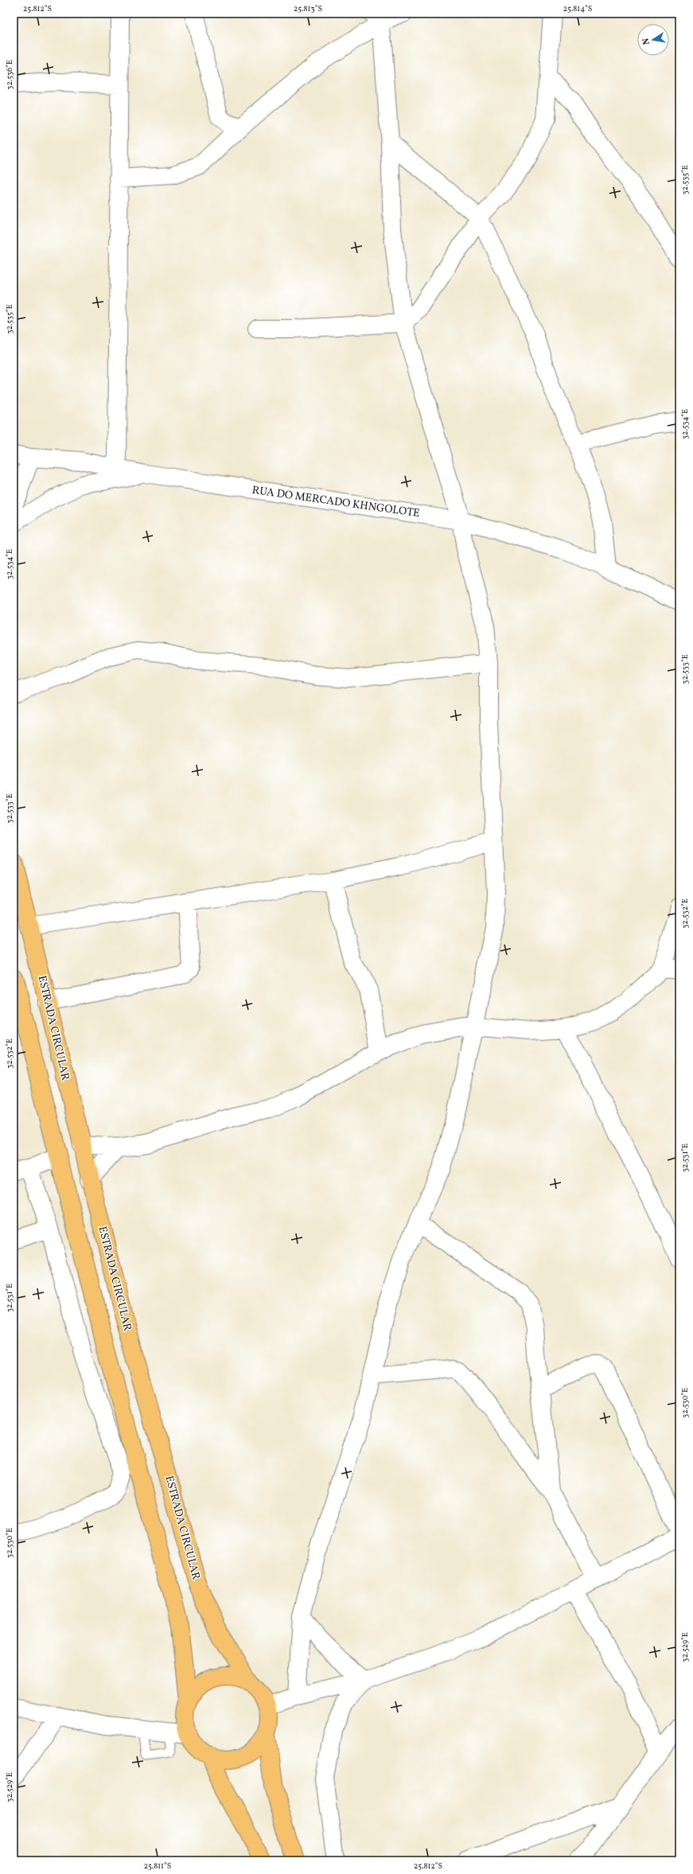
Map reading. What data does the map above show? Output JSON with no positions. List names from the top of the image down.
{
  "streets": {
    "main road": ["ESTRADA CIRCULAR"],
    "street": ["RUA DO MERCADO KHNGOLOTE"]
  },
  "north": "left",
  "coordinates": [
    "25.812°S",
    "25.813°S",
    "25.814°S",
    "32.536°E",
    "32.535°E",
    "32.534°E",
    "32.533°E",
    "32.532°E",
    "32.531°E",
    "32.530°E",
    "32.529°E",
    "25.811°S"
  ]
}
